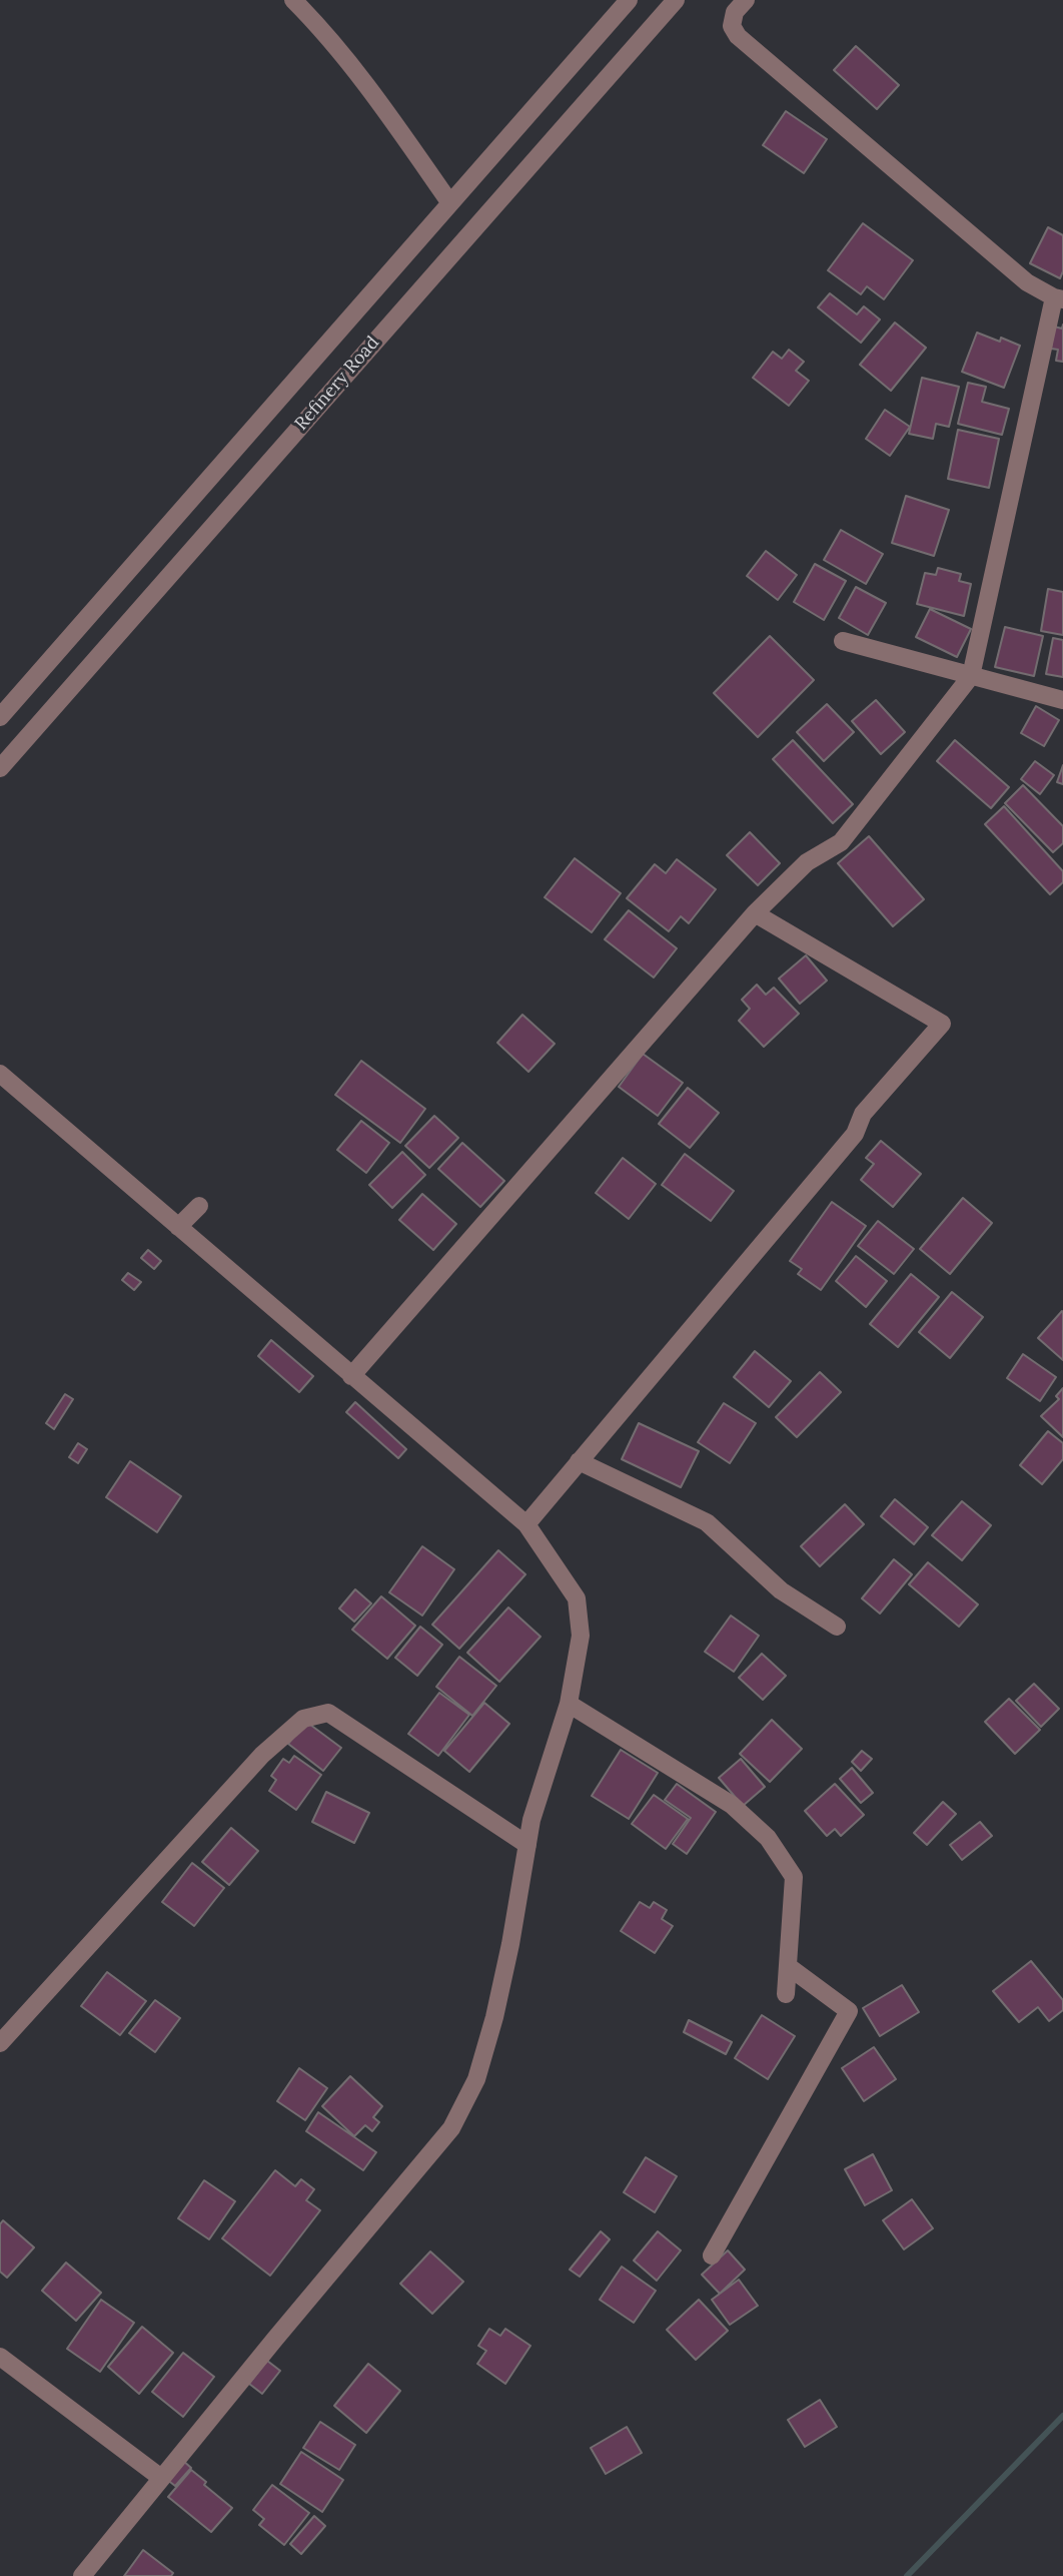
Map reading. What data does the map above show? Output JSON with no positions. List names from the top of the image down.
{
  "streets": {
    "street": ["Refinery Road"]
  }
}
